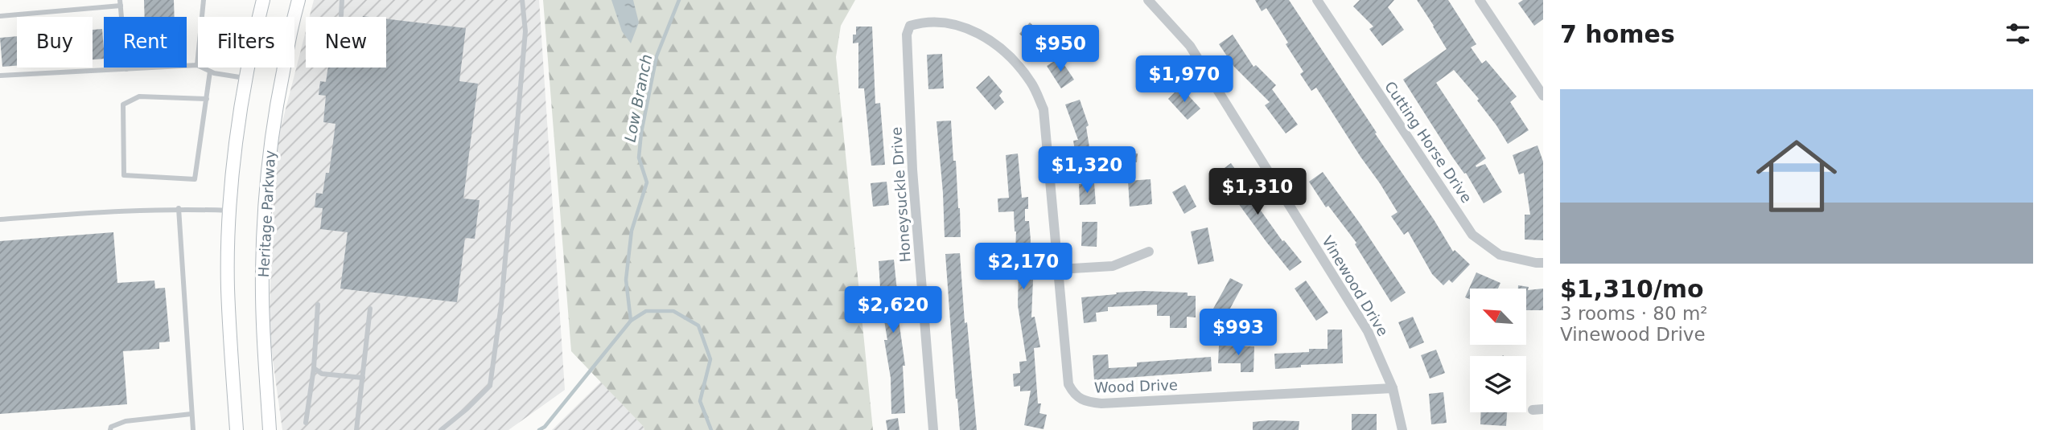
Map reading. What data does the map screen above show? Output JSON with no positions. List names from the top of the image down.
{
  "streets": {
    "main road": ["Heritage Parkway"],
    "street": [
      "Cutting Horse Drive",
      "Honeysuckle Drive",
      "Vinewood Drive",
      "Wood Drive"
    ]
  },
  "crossings": [
    ["Honeysuckle Drive", "Wood Drive"],
    ["Vinewood Drive", "Wood Drive"]
  ],
  "water": ["Low Branch"],
  "north": "top left",
  "page": {
    "heading": "7 homes",
    "chip": [
      "Buy",
      "Rent",
      "Filters",
      "New"
    ],
    "price": [
      "$950",
      "$1,970",
      "$1,320",
      "$1,310",
      "$2,170",
      "$2,620",
      "$993"
    ],
    "list": [
      {
        "name": "$1,310/mo",
        "note": "3 rooms · 80 m² · Vinewood Drive"
      }
    ]
  }
}
